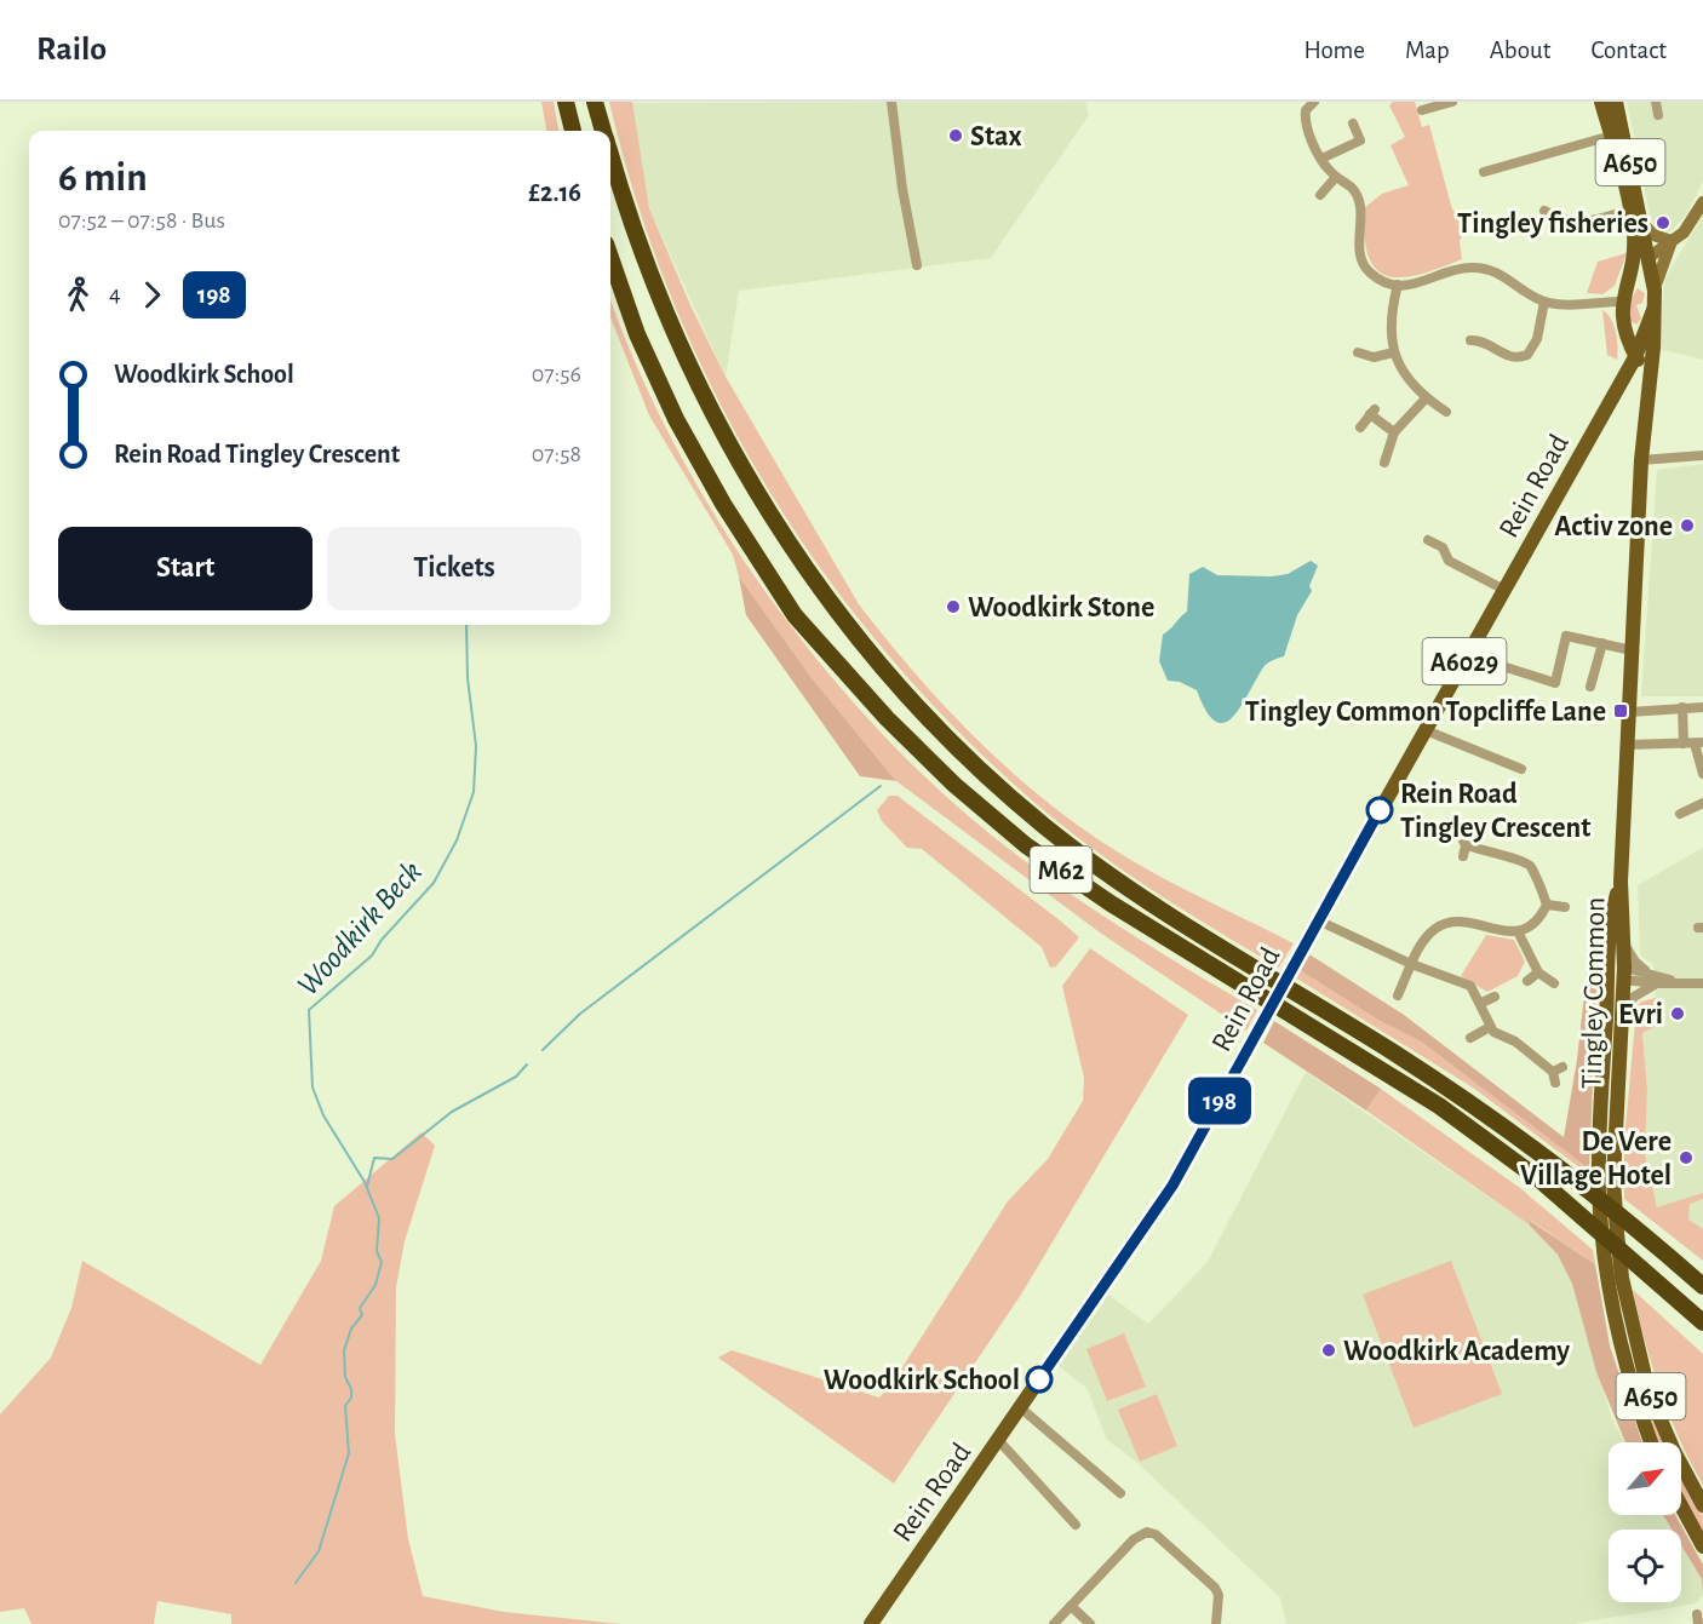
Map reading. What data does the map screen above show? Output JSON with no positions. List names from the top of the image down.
{
  "streets": {
    "highway": ["M62"],
    "main road": [
      "A650",
      "Rein Road",
      "A6029",
      "Tingley Common"
    ]
  },
  "crossings": [
    ["A650", "Rein Road"],
    ["A650", "Tingley Common"],
    ["Rein Road", "Tingley Common"]
  ],
  "water": ["Woodkirk Beck"],
  "places": {
    "other": [
      "Stax",
      "Tingley fisheries",
      "Activ zone",
      "Woodkirk Stone",
      "Rein Road Tingley Crescent",
      "Evri",
      "De Vere Village Hotel",
      "Woodkirk Academy",
      "Woodkirk School"
    ],
    "transit": ["Tingley Common Topcliffe Lane"]
  },
  "lines": ["bus line 198"],
  "north": "top right",
  "page": {
    "header": "Railo",
    "nav": [
      "Home",
      "Map",
      "About",
      "Contact"
    ],
    "on_map": "198",
    "heading": ["6 min", "07:52 – 07:58 · Bus", "£2.16"],
    "legs": ["4", "198"],
    "list": [
      {
        "name": "Woodkirk School",
        "value": "07:56"
      },
      {
        "name": "Rein Road Tingley Crescent",
        "value": "07:58"
      }
    ],
    "buttons": ["Start", "Tickets"]
  }
}
